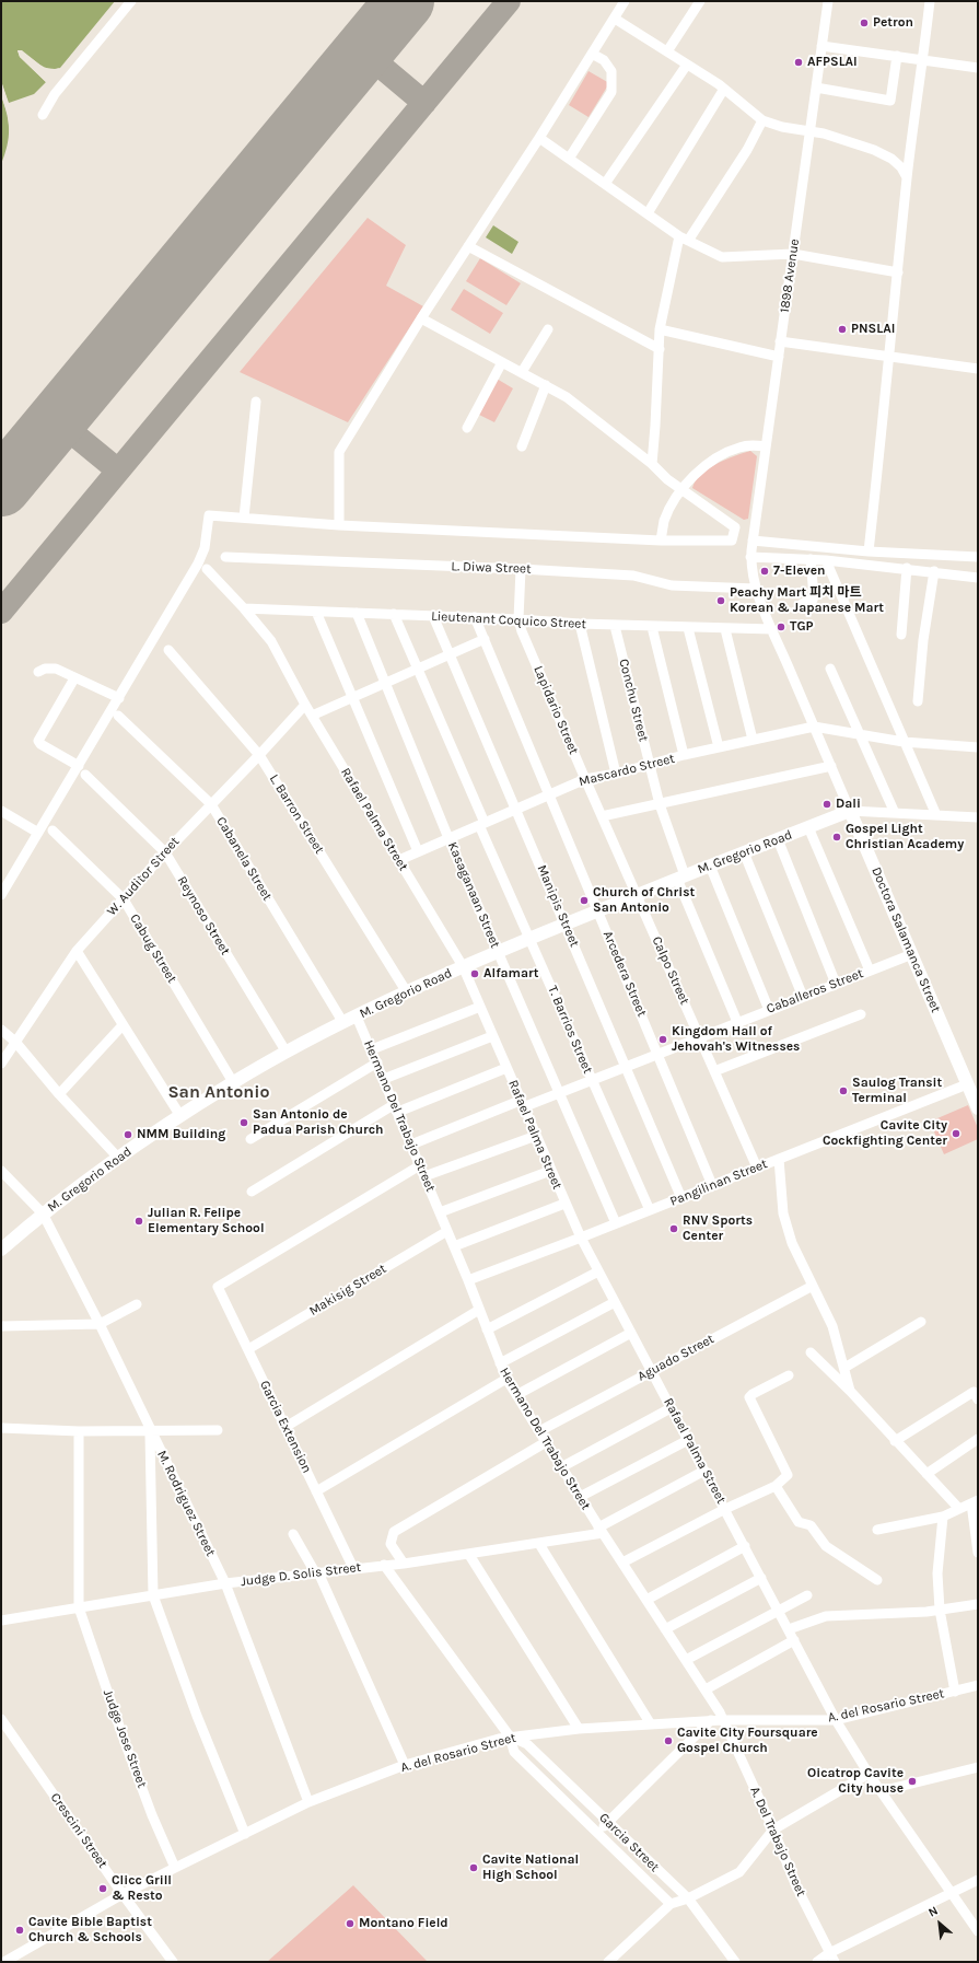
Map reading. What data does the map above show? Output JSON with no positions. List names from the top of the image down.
{
  "streets": {
    "main road": ["M. Gregorio Road", "Doctora Salamanca Street"],
    "street": [
      "1898 Avenue",
      "L. Diwa Street",
      "Lieutenant Coquico Street",
      "Conchu Street",
      "Lapidario Street",
      "Mascardo Street",
      "L. Barron Street",
      "Rafael Palma Street",
      "Cabanela Street",
      "W. Auditor Street",
      "Kasaganaan Street",
      "Manipis Street",
      "Reynoso Street",
      "Cabug Street",
      "Calpo Street",
      "Arcedera Street",
      "Caballeros Street",
      "T. Barrios Street",
      "Hermano Del Trabajo Street",
      "Pangilinan Street",
      "Makisig Street",
      "Aguado Street",
      "Garcia Extension",
      "M. Rodriguez Street",
      "Judge D. Solis Street",
      "A. del Rosario Street",
      "Judge Jose Street",
      "Crescini Street",
      "A. Del Trabajo Street",
      "Garcia Street"
    ]
  },
  "crossings": [
    ["1898 Avenue", "Doctora Salamanca Street"],
    ["L. Diwa Street", "Lapidario Street"],
    ["L. Diwa Street", "Doctora Salamanca Street"],
    ["Lieutenant Coquico Street", "Conchu Street"],
    ["Lieutenant Coquico Street", "Lapidario Street"],
    ["Lieutenant Coquico Street", "Rafael Palma Street"],
    ["Lieutenant Coquico Street", "Kasaganaan Street"],
    ["Lieutenant Coquico Street", "Manipis Street"],
    ["Lieutenant Coquico Street", "Doctora Salamanca Street"],
    ["Lieutenant Coquico Street", "Arcedera Street"],
    ["Lieutenant Coquico Street", "T. Barrios Street"],
    ["Conchu Street", "Mascardo Street"],
    ["Conchu Street", "M. Gregorio Road"],
    ["Conchu Street", "Caballeros Street"],
    ["Lapidario Street", "Mascardo Street"],
    ["Lapidario Street", "M. Gregorio Road"],
    ["Lapidario Street", "Calpo Street"],
    ["Mascardo Street", "Rafael Palma Street"],
    ["Mascardo Street", "Kasaganaan Street"],
    ["Mascardo Street", "Manipis Street"],
    ["Mascardo Street", "Doctora Salamanca Street"],
    ["Mascardo Street", "Arcedera Street"],
    ["Mascardo Street", "T. Barrios Street"],
    ["L. Barron Street", "M. Gregorio Road"],
    ["L. Barron Street", "W. Auditor Street"],
    ["Rafael Palma Street", "M. Gregorio Road"],
    ["Rafael Palma Street", "W. Auditor Street"],
    ["Rafael Palma Street", "Caballeros Street"],
    ["Rafael Palma Street", "Pangilinan Street"],
    ["Rafael Palma Street", "Aguado Street"],
    ["Rafael Palma Street", "Judge D. Solis Street"],
    ["Rafael Palma Street", "A. del Rosario Street"],
    ["M. Gregorio Road", "Cabanela Street"],
    ["M. Gregorio Road", "Kasaganaan Street"],
    ["M. Gregorio Road", "Manipis Street"],
    ["M. Gregorio Road", "Reynoso Street"],
    ["M. Gregorio Road", "Doctora Salamanca Street"],
    ["M. Gregorio Road", "Cabug Street"],
    ["M. Gregorio Road", "Calpo Street"],
    ["M. Gregorio Road", "Arcedera Street"],
    ["M. Gregorio Road", "T. Barrios Street"],
    ["M. Gregorio Road", "Hermano Del Trabajo Street"],
    ["M. Gregorio Road", "M. Rodriguez Street"],
    ["Cabanela Street", "W. Auditor Street"],
    ["W. Auditor Street", "Reynoso Street"],
    ["W. Auditor Street", "Cabug Street"],
    ["Kasaganaan Street", "Caballeros Street"],
    ["Kasaganaan Street", "Pangilinan Street"],
    ["Manipis Street", "Caballeros Street"],
    ["Manipis Street", "Pangilinan Street"],
    ["Doctora Salamanca Street", "Caballeros Street"],
    ["Doctora Salamanca Street", "Pangilinan Street"],
    ["Calpo Street", "Caballeros Street"],
    ["Calpo Street", "Pangilinan Street"],
    ["Arcedera Street", "Caballeros Street"],
    ["Arcedera Street", "Pangilinan Street"],
    ["Caballeros Street", "T. Barrios Street"],
    ["Caballeros Street", "Hermano Del Trabajo Street"],
    ["T. Barrios Street", "Pangilinan Street"],
    ["Hermano Del Trabajo Street", "Pangilinan Street"],
    ["Hermano Del Trabajo Street", "Makisig Street"],
    ["Hermano Del Trabajo Street", "Aguado Street"],
    ["Hermano Del Trabajo Street", "Garcia Extension"],
    ["Hermano Del Trabajo Street", "Judge D. Solis Street"],
    ["Hermano Del Trabajo Street", "A. del Rosario Street"],
    ["Hermano Del Trabajo Street", "A. Del Trabajo Street"],
    ["Makisig Street", "Garcia Extension"],
    ["Garcia Extension", "Judge D. Solis Street"],
    ["M. Rodriguez Street", "Judge D. Solis Street"],
    ["M. Rodriguez Street", "A. del Rosario Street"],
    ["Judge D. Solis Street", "Judge Jose Street"],
    ["Judge D. Solis Street", "Garcia Street"],
    ["A. del Rosario Street", "Judge Jose Street"],
    ["A. del Rosario Street", "Crescini Street"],
    ["A. del Rosario Street", "A. Del Trabajo Street"],
    ["A. del Rosario Street", "Garcia Street"]
  ],
  "districts": ["San Antonio"],
  "places": [
    "Petron",
    "AFPSLAI",
    "PNSLAI",
    "7-Eleven",
    "Peachy Mart 피치 마트 Korean & Japanese Mart",
    "TGP",
    "Dali",
    "Gospel Light Christian Academy",
    "Church of Christ San Antonio",
    "Alfamart",
    "Kingdom Hall of Jehovah's Witnesses",
    "Saulog Transit Terminal",
    "San Antonio de Padua Parish Church",
    "Cavite City Cockfighting Center",
    "NMM Building",
    "Julian R. Felipe Elementary School",
    "RNV Sports Center",
    "Cavite City Foursquare Gospel Church",
    "Oicatrop Cavite City house",
    "Cavite National High School",
    "Clicc Grill & Resto",
    "Montano Field",
    "Cavite Bible Baptist Church & Schools"
  ],
  "north": "top left"
}
